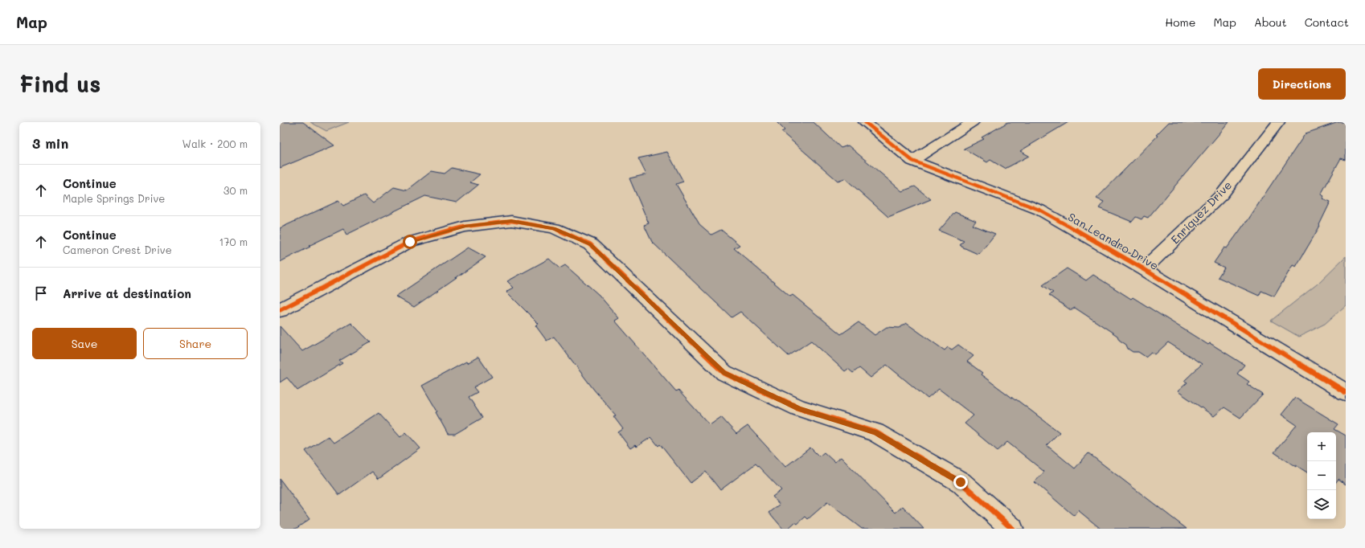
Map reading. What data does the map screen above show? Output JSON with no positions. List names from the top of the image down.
{
  "streets": {
    "street": ["Enriquez Drive", "San Leandro Drive"]
  },
  "crossings": [
    ["Enriquez Drive", "San Leandro Drive"]
  ],
  "page": {
    "header": "Map",
    "nav": [
      "Home",
      "Map",
      "About",
      "Contact"
    ],
    "buttons": [
      "Directions",
      ["Save", "Share"]
    ],
    "title": "Find us",
    "heading": ["3 min", "Walk · 200 m"],
    "list": [
      ["Continue", "Maple Springs Drive", "30 m"],
      ["Continue", "Cameron Crest Drive", "170 m"],
      "Arrive at destination"
    ],
    "map_buttons": ["+", "−"]
  }
}
